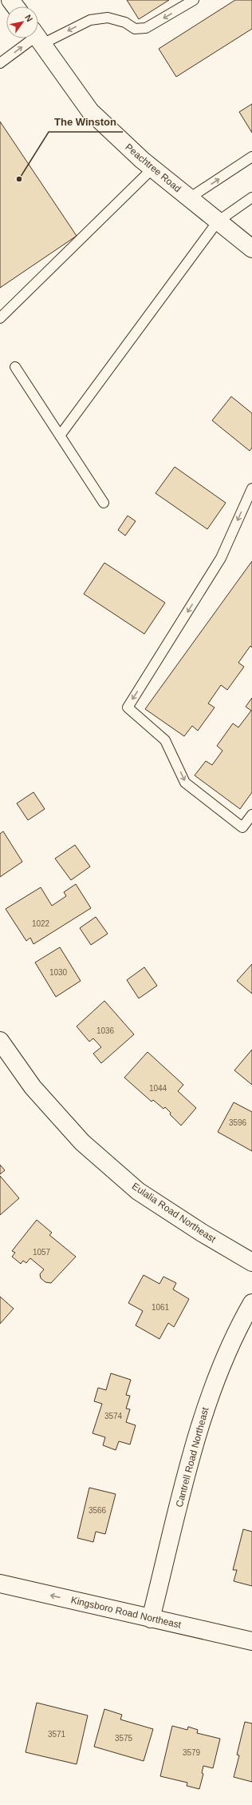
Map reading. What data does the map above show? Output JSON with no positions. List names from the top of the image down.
{
  "streets": {
    "main road": [
      "Peachtree Road",
      "Eulalia Road Northeast",
      "Cantrell Road Northeast",
      "Kingsboro Road Northeast"
    ]
  },
  "crossings": [
    ["Cantrell Road Northeast", "Kingsboro Road Northeast"]
  ],
  "one_way": ["Kingsboro Road Northeast"],
  "places": ["The Winston"],
  "house_numbers": [
    "1022",
    "1030",
    "1036",
    "1044",
    "3596",
    "1057",
    "1061",
    "3574",
    "3566",
    "3571",
    "3575",
    "3579"
  ],
  "north": "top right"
}
